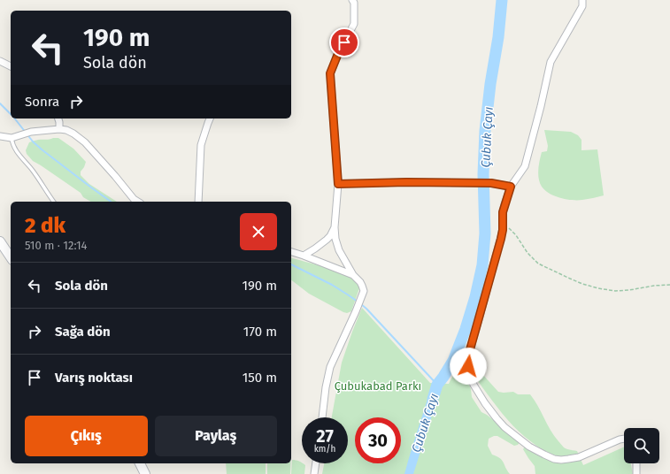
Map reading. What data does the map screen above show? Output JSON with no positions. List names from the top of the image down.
{
  "water": ["Çubuk Çayı"],
  "parks": ["Çubukabad Parkı"],
  "page": {
    "turn": ["190 m", "Sola dön"],
    "then": "Sonra",
    "heading": ["2 dk", "510 m · 12:14"],
    "list": [
      {
        "name": "Sola dön",
        "value": "190 m"
      },
      {
        "name": "Sağa dön",
        "value": "170 m"
      },
      {
        "name": "Varış noktası",
        "value": "150 m"
      }
    ],
    "buttons": ["Çıkış", "Paylaş"],
    "speed": "27 km/h",
    "limit": "30"
  }
}
